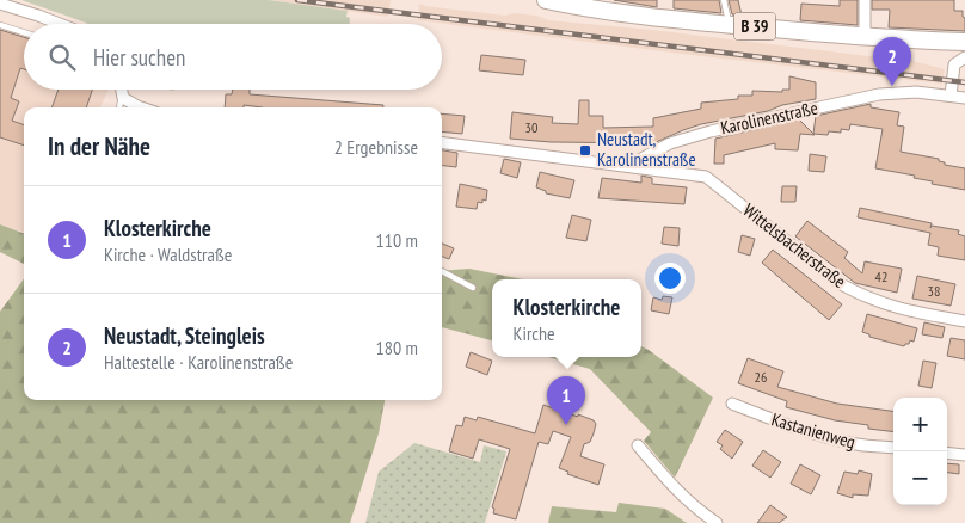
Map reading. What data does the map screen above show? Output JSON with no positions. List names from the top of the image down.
{
  "streets": {
    "main road": ["B 39"],
    "street": ["Karolinenstraße", "Wittelsbacherstraße", "Kastanienweg"]
  },
  "crossings": [
    ["Karolinenstraße", "Wittelsbacherstraße"]
  ],
  "places": {
    "transit": ["Neustadt, Karolinenstraße"]
  },
  "house_numbers": [
    "30",
    "42",
    "38",
    "26"
  ],
  "page": {
    "search": "Hier suchen",
    "pins": ["2", "1"],
    "heading": ["In der Nähe", "2 Ergebnisse"],
    "list": [
      {
        "mark": "1",
        "name": "Klosterkirche",
        "note": "Kirche · Waldstraße",
        "value": "110 m"
      },
      {
        "mark": "2",
        "name": "Neustadt, Steingleis",
        "note": "Haltestelle · Karolinenstraße",
        "value": "180 m"
      }
    ],
    "popup": ["Klosterkirche", "Kirche"],
    "map_buttons": ["+", "−"]
  }
}
